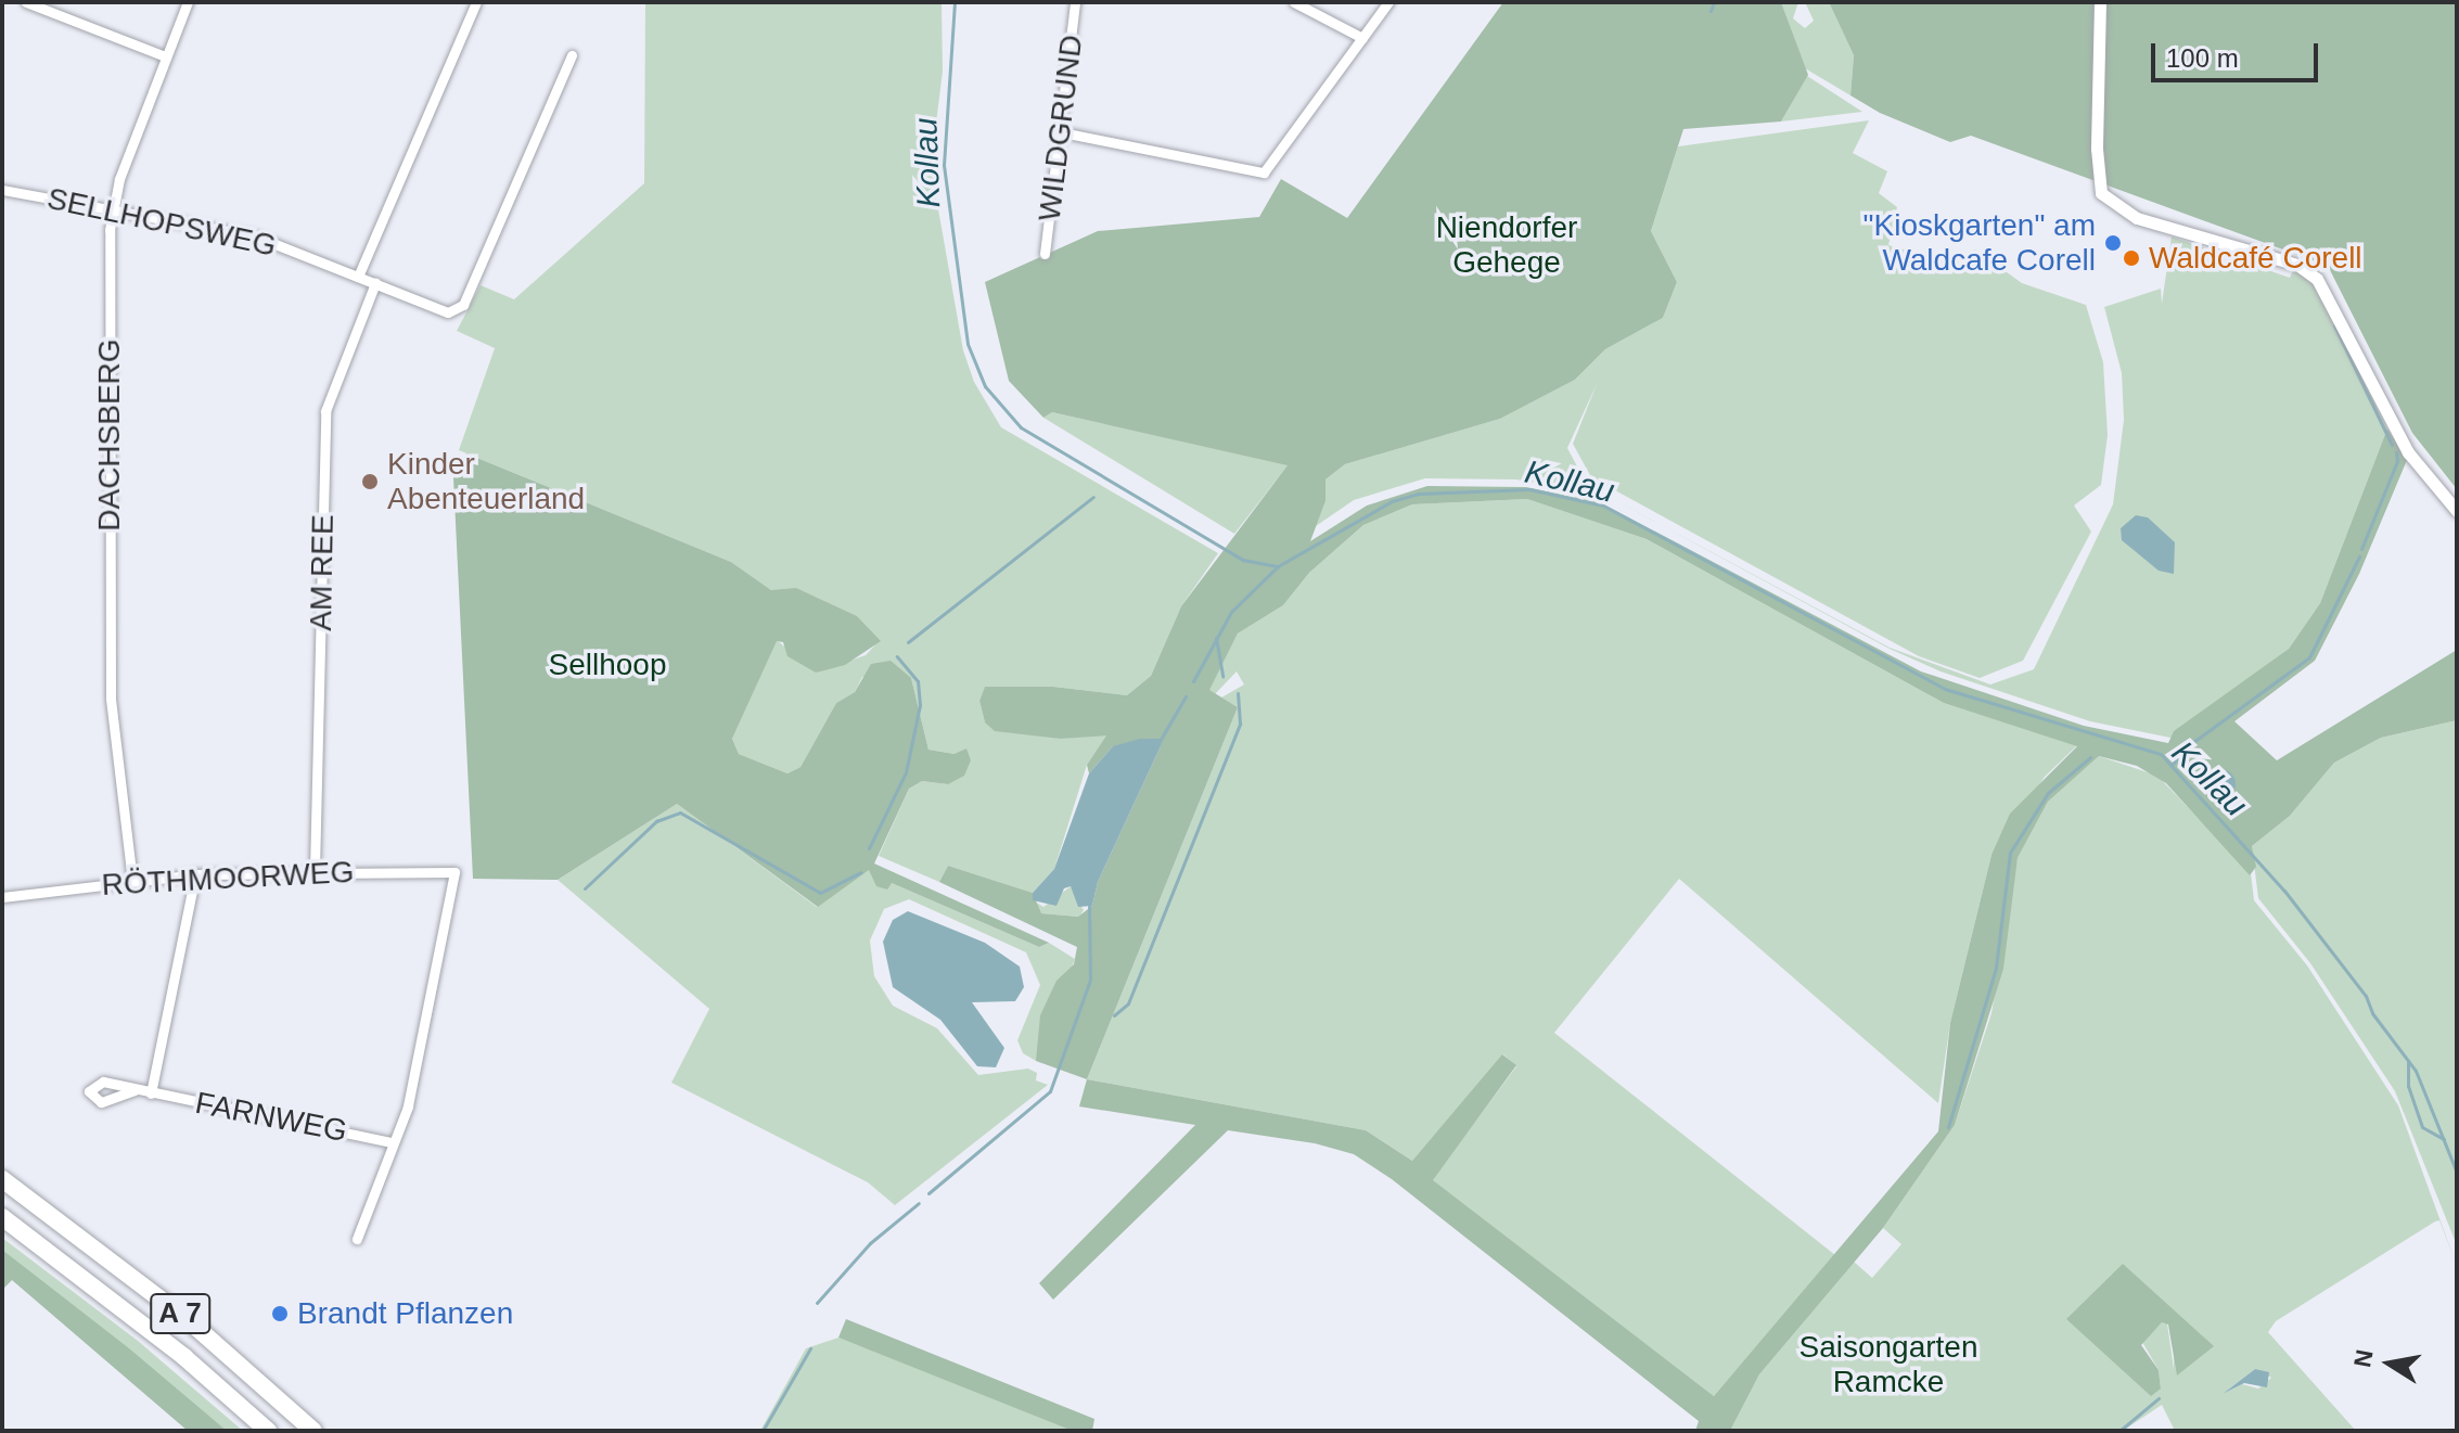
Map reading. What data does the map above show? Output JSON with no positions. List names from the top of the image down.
{
  "streets": {
    "highway": ["A 7"],
    "street": [
      "WILDGRUND",
      "SELLHOPSWEG",
      "DACHSBERG",
      "AM REE",
      "RÖTHMOORWEG",
      "FARNWEG"
    ]
  },
  "crossings": [
    ["SELLHOPSWEG", "DACHSBERG"],
    ["SELLHOPSWEG", "AM REE"],
    ["DACHSBERG", "RÖTHMOORWEG"],
    ["AM REE", "RÖTHMOORWEG"],
    ["RÖTHMOORWEG", "FARNWEG"]
  ],
  "water": ["Kollau"],
  "parks": ["Niendorfer Gehege", "Sellhoop", "Saisongarten Ramcke"],
  "places": [
    "\"Kioskgarten\" am Waldcafe Corell",
    "Waldcafé Corell",
    "Kinder Abenteuerland",
    "Brandt Pflanzen"
  ],
  "scale_bar": "100 m",
  "north": "left"
}
